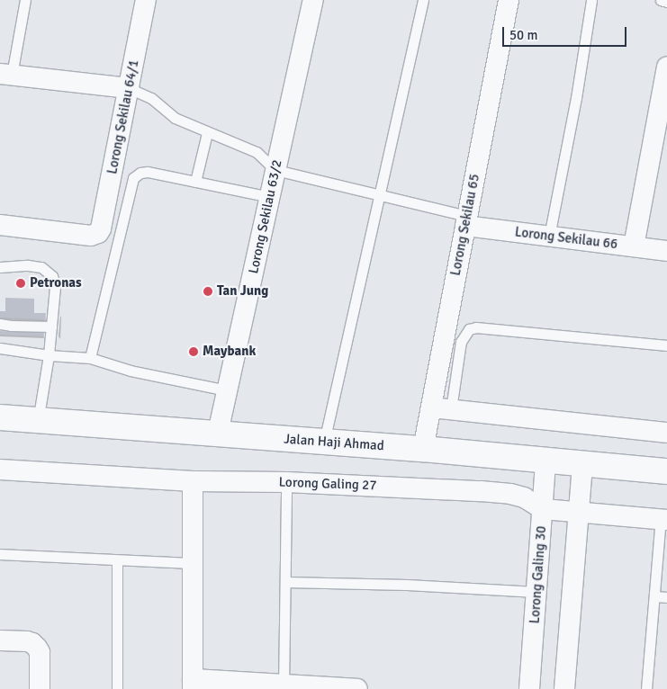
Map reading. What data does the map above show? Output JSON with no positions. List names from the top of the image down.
{
  "streets": {
    "street": [
      "Lorong Sekilau 64/1",
      "Lorong Sekilau 63/2",
      "Lorong Sekilau 65",
      "Lorong Sekilau 66",
      "Jalan Haji Ahmad",
      "Lorong Galing 27",
      "Lorong Galing 30"
    ]
  },
  "crossings": [
    ["Lorong Sekilau 63/2", "Jalan Haji Ahmad"],
    ["Lorong Sekilau 65", "Lorong Sekilau 66"],
    ["Lorong Sekilau 65", "Jalan Haji Ahmad"],
    ["Jalan Haji Ahmad", "Lorong Galing 30"],
    ["Lorong Galing 27", "Lorong Galing 30"]
  ],
  "places": ["Petronas", "Tan Jung", "Maybank"],
  "scale_bar": "50 m"
}
